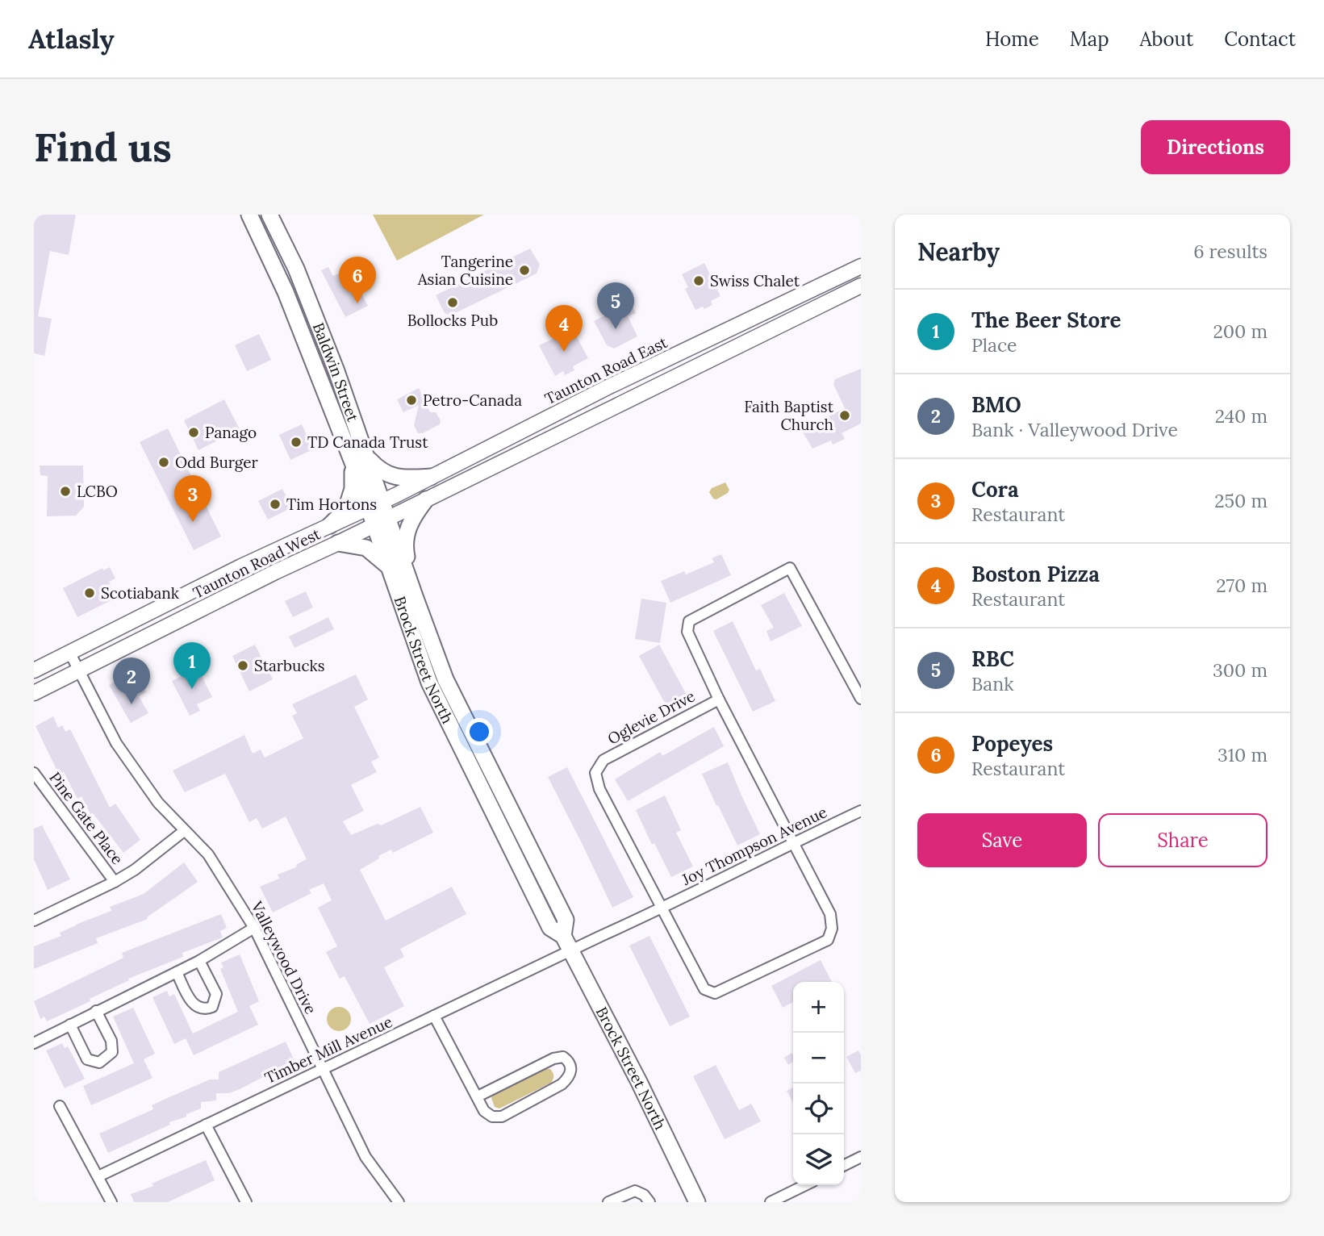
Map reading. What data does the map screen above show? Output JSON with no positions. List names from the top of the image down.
{
  "streets": {
    "main road": [
      "Taunton Road East",
      "Baldwin Street",
      "Taunton Road West",
      "Brock Street North"
    ],
    "street": [
      "Oglevie Drive",
      "Pine Gate Place",
      "Joy Thompson Avenue",
      "Valleywood Drive",
      "Timber Mill Avenue"
    ]
  },
  "crossings": [
    ["Taunton Road East", "Baldwin Street"],
    ["Taunton Road East", "Taunton Road West"],
    ["Baldwin Street", "Taunton Road West"],
    ["Baldwin Street", "Brock Street North"],
    ["Taunton Road West", "Brock Street North"],
    ["Taunton Road West", "Valleywood Drive"],
    ["Brock Street North", "Joy Thompson Avenue"],
    ["Brock Street North", "Timber Mill Avenue"],
    ["Oglevie Drive", "Joy Thompson Avenue"],
    ["Pine Gate Place", "Valleywood Drive"],
    ["Joy Thompson Avenue", "Timber Mill Avenue"],
    ["Valleywood Drive", "Timber Mill Avenue"]
  ],
  "places": [
    "Tangerine Asian Cuisine",
    "Swiss Chalet",
    "Bollocks Pub",
    "Petro-Canada",
    "Faith Baptist Church",
    "Panago",
    "TD Canada Trust",
    "Odd Burger",
    "LCBO",
    "Tim Hortons",
    "Scotiabank",
    "Starbucks"
  ],
  "page": {
    "header": "Atlasly",
    "nav": [
      "Home",
      "Map",
      "About",
      "Contact"
    ],
    "buttons": [
      "Directions",
      ["Save", "Share"]
    ],
    "title": "Find us",
    "heading": ["Nearby", "6 results"],
    "pins": [
      "6",
      "5",
      "4",
      "3",
      "1",
      "2"
    ],
    "list": [
      {
        "mark": "1",
        "name": "The Beer Store",
        "note": "Place",
        "value": "200 m"
      },
      {
        "mark": "2",
        "name": "BMO",
        "note": "Bank · Valleywood Drive",
        "value": "240 m"
      },
      {
        "mark": "3",
        "name": "Cora",
        "note": "Restaurant",
        "value": "250 m"
      },
      {
        "mark": "4",
        "name": "Boston Pizza",
        "note": "Restaurant",
        "value": "270 m"
      },
      {
        "mark": "5",
        "name": "RBC",
        "note": "Bank",
        "value": "300 m"
      },
      {
        "mark": "6",
        "name": "Popeyes",
        "note": "Restaurant",
        "value": "310 m"
      }
    ],
    "map_buttons": ["+", "−"]
  }
}
